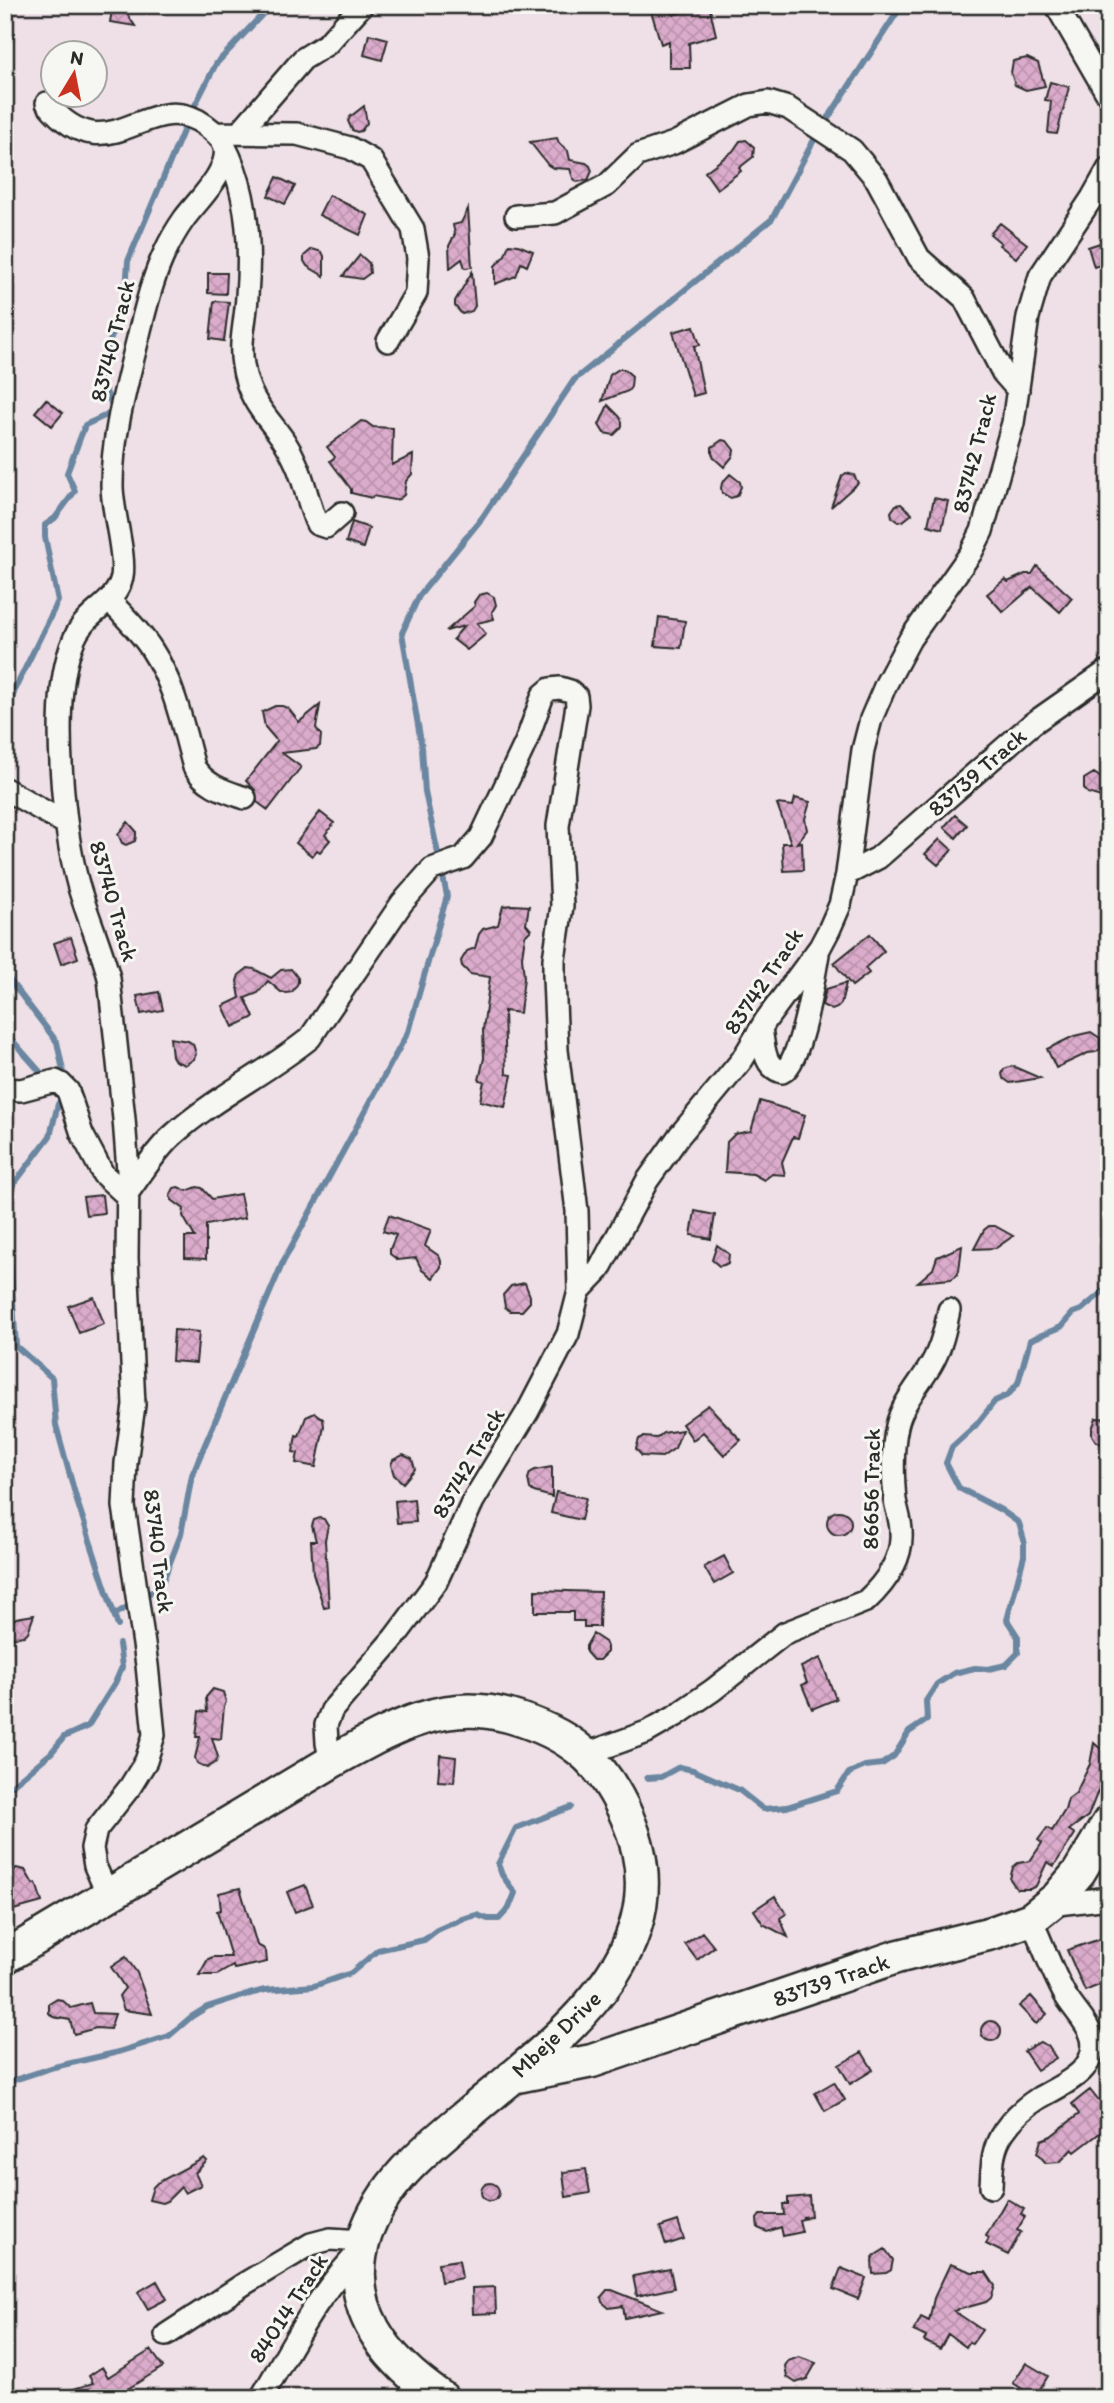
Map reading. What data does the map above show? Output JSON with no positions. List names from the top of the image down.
{
  "streets": {
    "street": [
      "83740 Track",
      "83742 Track",
      "83739 Track",
      "86656 Track",
      "Mbeje Drive",
      "84014 Track"
    ]
  },
  "crossings": [
    ["83740 Track", "Mbeje Drive"],
    ["83742 Track", "83739 Track"],
    ["83742 Track", "Mbeje Drive"],
    ["83739 Track", "Mbeje Drive"],
    ["86656 Track", "Mbeje Drive"],
    ["Mbeje Drive", "84014 Track"]
  ],
  "north": "top"
}
